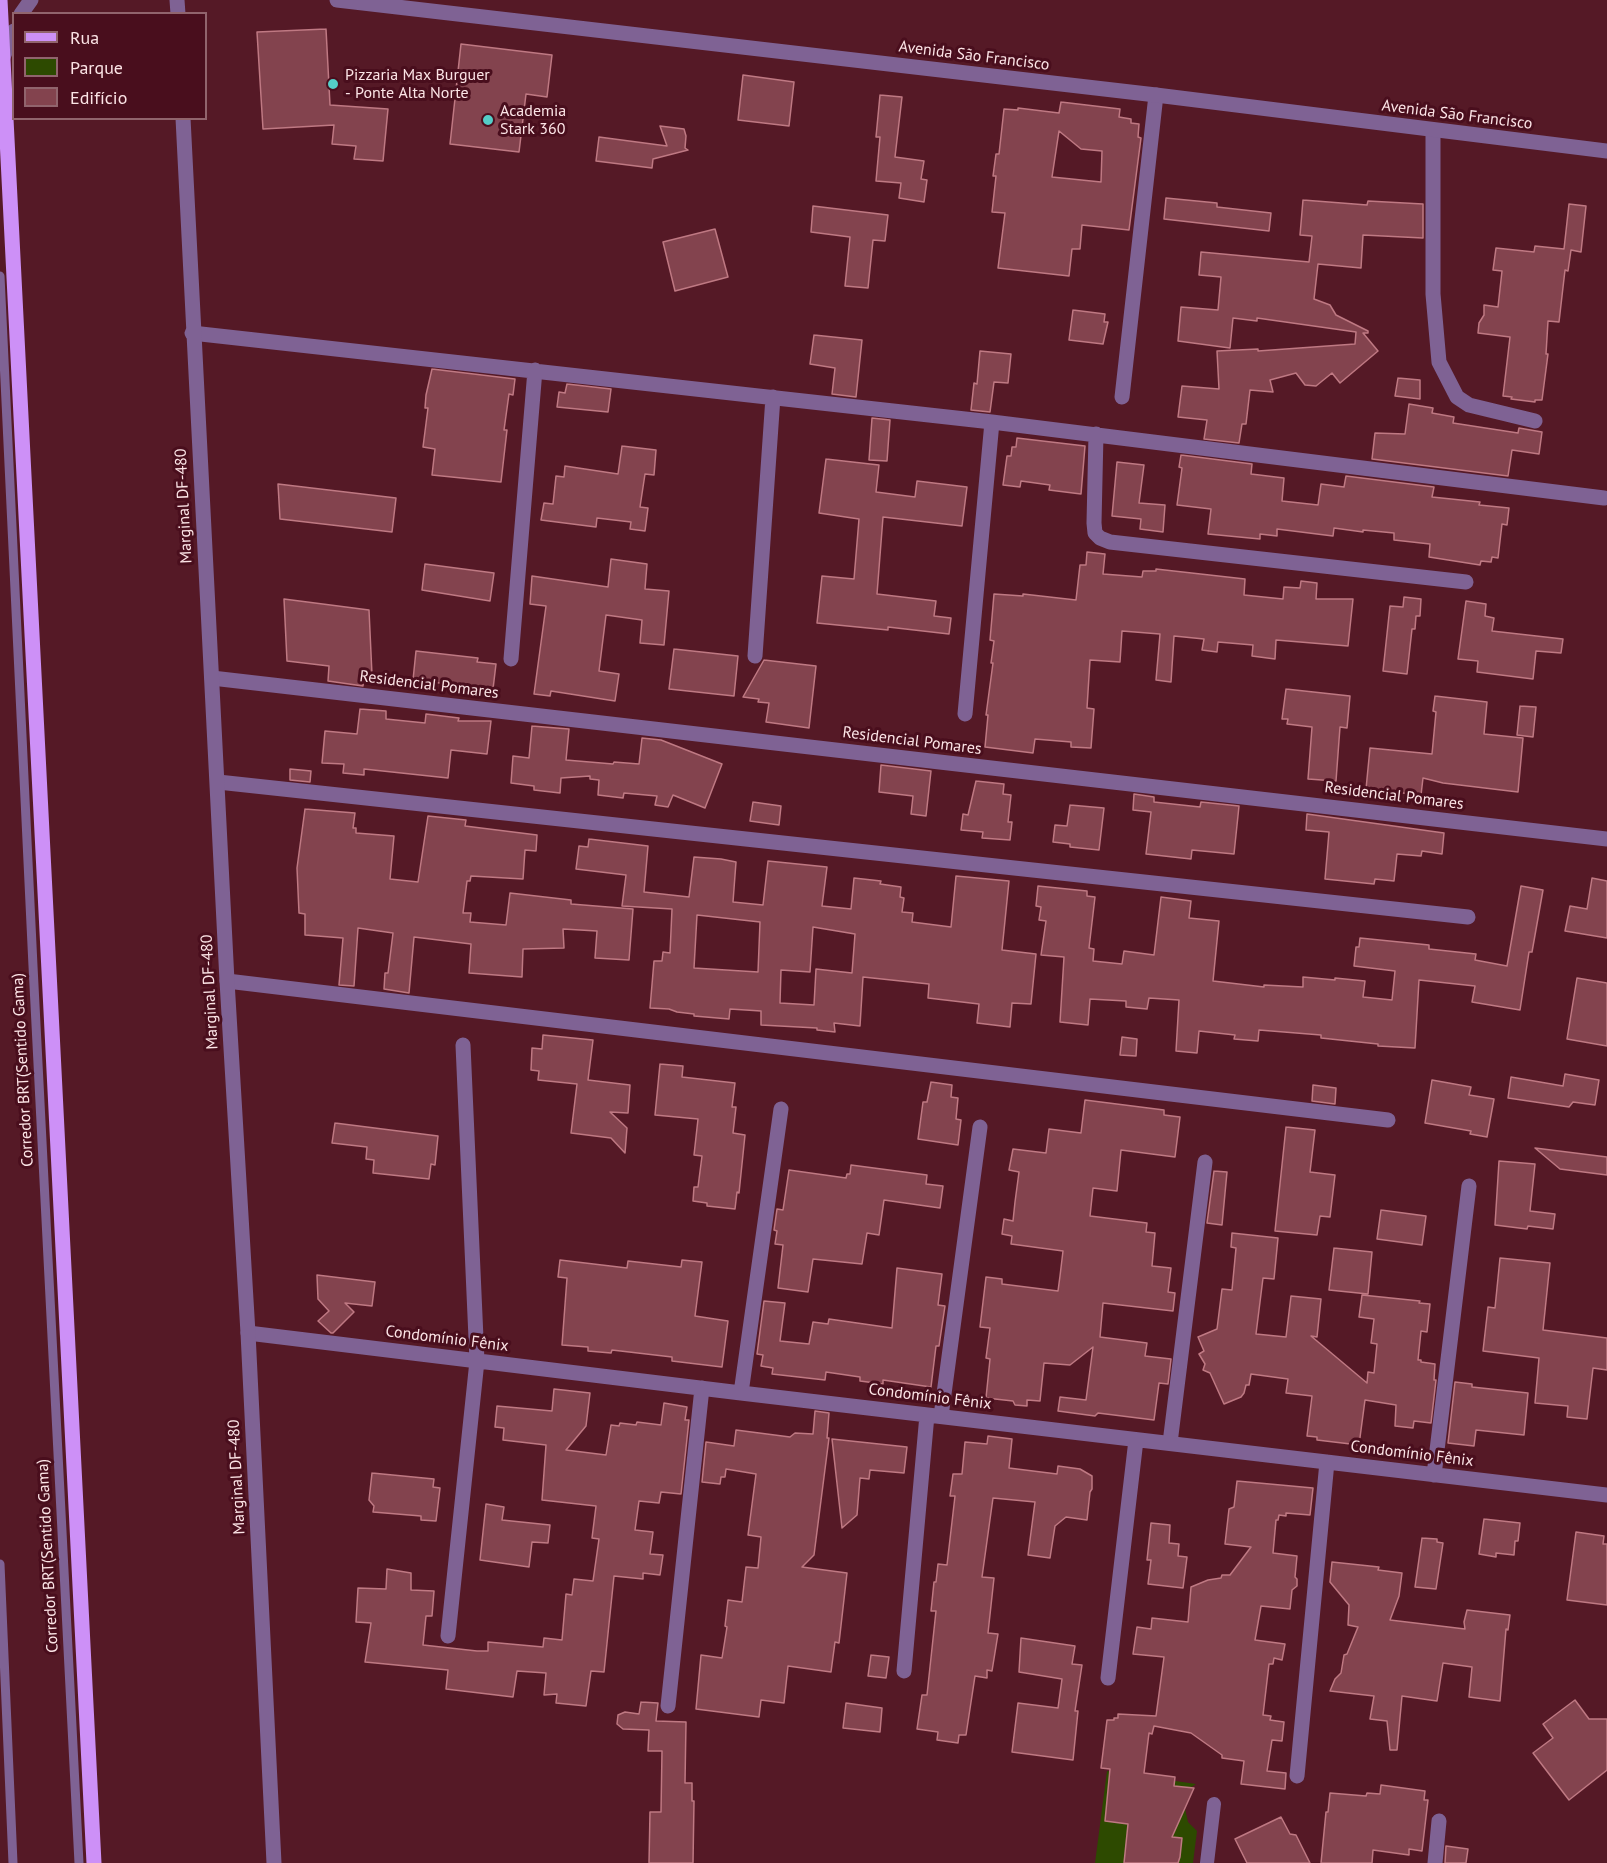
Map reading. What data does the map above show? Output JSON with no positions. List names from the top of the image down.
{
  "streets": {
    "street": [
      "Avenida São Francisco",
      "Marginal DF-480",
      "Residencial Pomares",
      "Condomínio Fênix"
    ],
    "lane": ["Corredor BRT(Sentido Gama)"]
  },
  "crossings": [
    ["Marginal DF-480", "Residencial Pomares"],
    ["Marginal DF-480", "Condomínio Fênix"]
  ],
  "places": ["Pizzaria Max Burguer - Ponte Alta Norte", "Academia Stark 360"],
  "legend": ["Rua", "Parque", "Edifício"]
}
